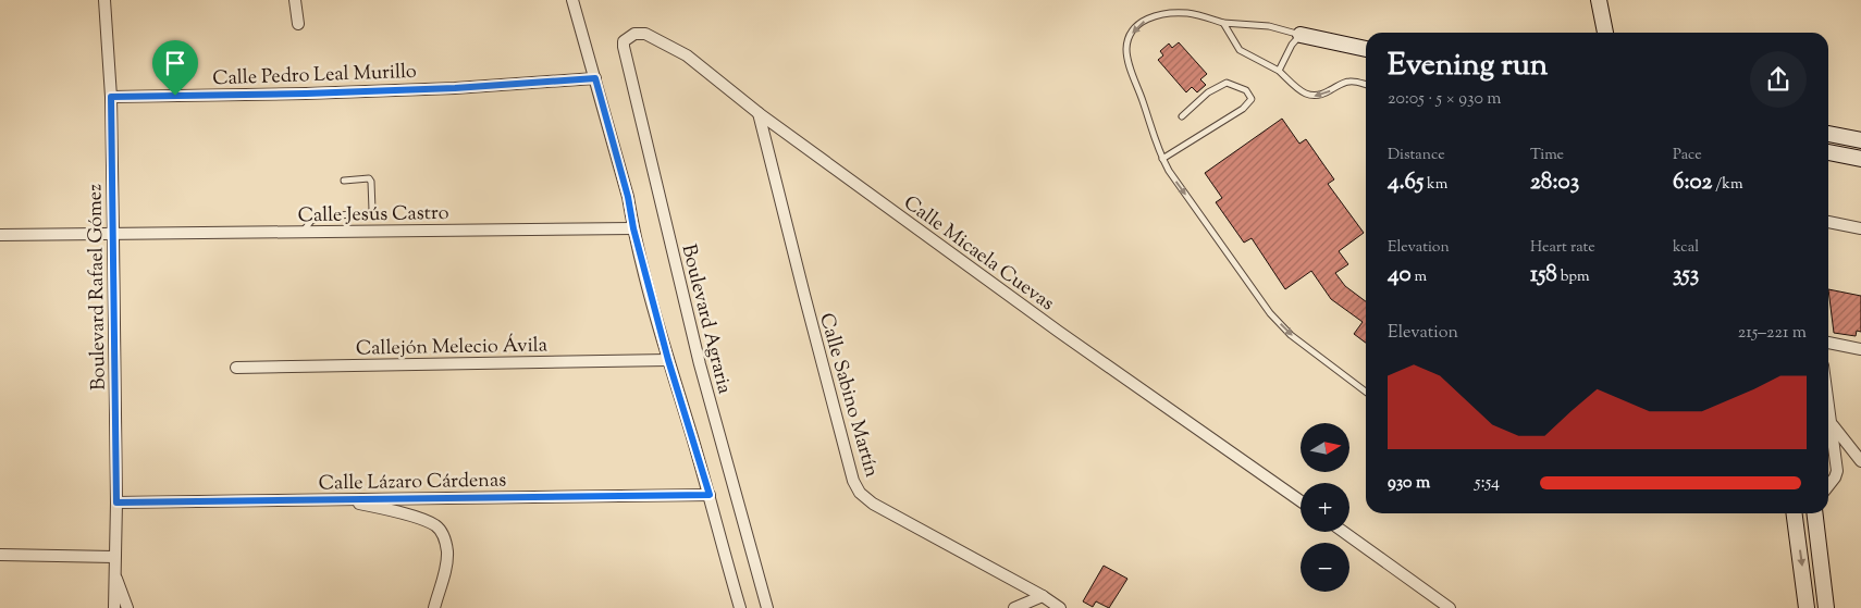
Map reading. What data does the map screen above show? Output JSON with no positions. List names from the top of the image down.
{
  "streets": {
    "street": [
      "Calle Pedro Leal Murillo",
      "Calle Jesús Castro",
      "Calle Micaela Cuevas",
      "Boulevard Rafael Gómez",
      "Boulevard Agraria",
      "Callejón Melecio Ávila",
      "Calle Sabino Martín",
      "Calle Lázaro Cárdenas"
    ]
  },
  "crossings": [
    ["Calle Pedro Leal Murillo", "Boulevard Rafael Gómez"],
    ["Calle Jesús Castro", "Boulevard Rafael Gómez"],
    ["Calle Micaela Cuevas", "Boulevard Agraria"],
    ["Calle Micaela Cuevas", "Calle Sabino Martín"],
    ["Boulevard Rafael Gómez", "Calle Lázaro Cárdenas"]
  ],
  "north": "right",
  "page": {
    "heading": ["Evening run", "20:05 · 5 × 930 m"],
    "stats": [
      ["Distance", "4.65 km"],
      ["Time", "28:03"],
      ["Pace", "6:02 /km"],
      ["Elevation", "40 m"],
      ["Heart rate", "158 bpm"],
      ["kcal", "353"]
    ],
    "chart": ["Elevation", "215–221 m"],
    "map_buttons": ["+", "−"],
    "list": [
      {
        "name": "930 m",
        "note": "5:54"
      }
    ]
  }
}
